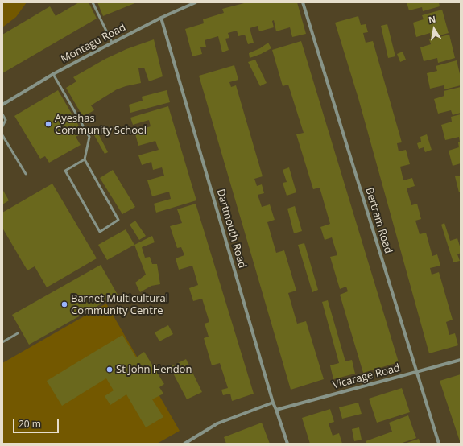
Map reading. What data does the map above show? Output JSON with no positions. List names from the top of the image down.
{
  "streets": {
    "street": [
      "Montagu Road",
      "Bertram Road",
      "Dartmouth Road",
      "Vicarage Road"
    ]
  },
  "crossings": [
    ["Montagu Road", "Dartmouth Road"],
    ["Bertram Road", "Vicarage Road"],
    ["Dartmouth Road", "Vicarage Road"]
  ],
  "places": ["Ayeshas Community School", "Barnet Multicultural Community Centre", "St John Hendon"],
  "scale_bar": "20 m",
  "north": "top"
}
